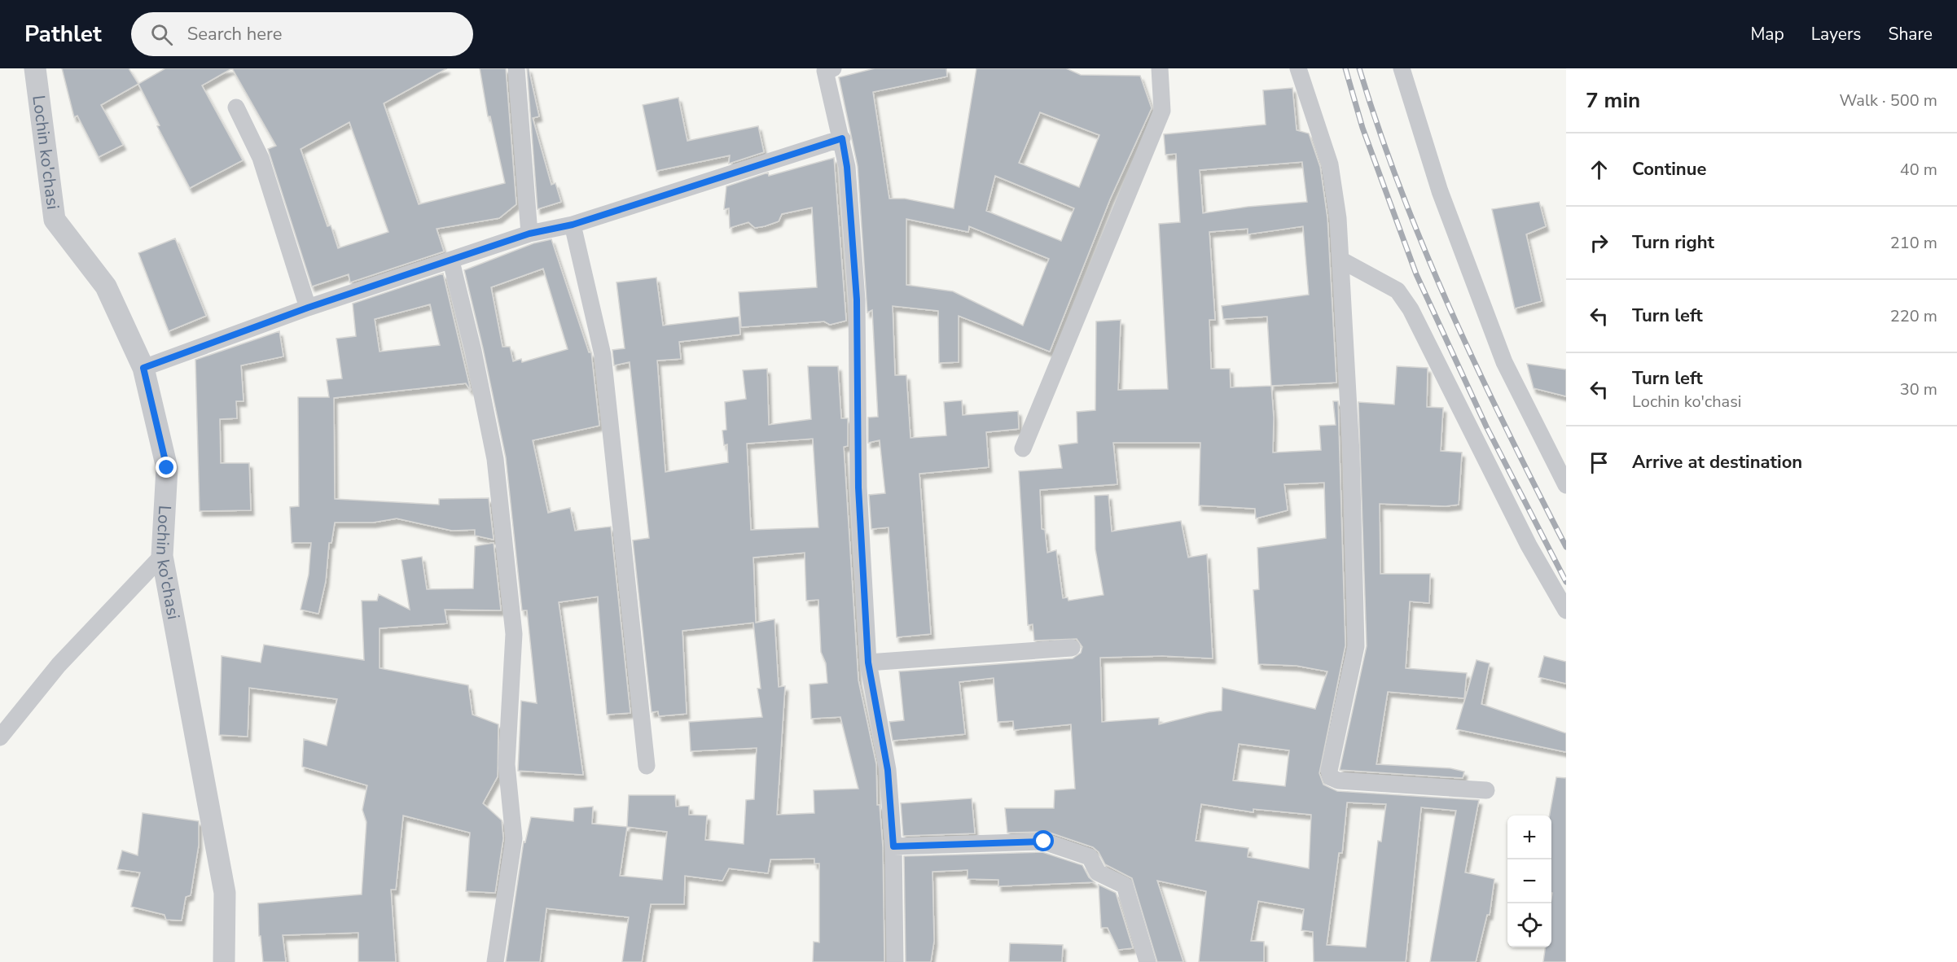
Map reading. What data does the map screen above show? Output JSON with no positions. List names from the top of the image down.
{
  "streets": {
    "street": ["Lochin ko'chasi"]
  },
  "page": {
    "header": "Pathlet",
    "search": "Search here",
    "nav": ["Map", "Layers", "Share"],
    "heading": ["7 min", "Walk · 500 m"],
    "list": [
      ["Continue", "40 m"],
      ["Turn right", "210 m"],
      ["Turn left", "220 m"],
      ["Turn left", "Lochin ko'chasi", "30 m"],
      "Arrive at destination"
    ],
    "map_buttons": ["+", "−"]
  }
}
